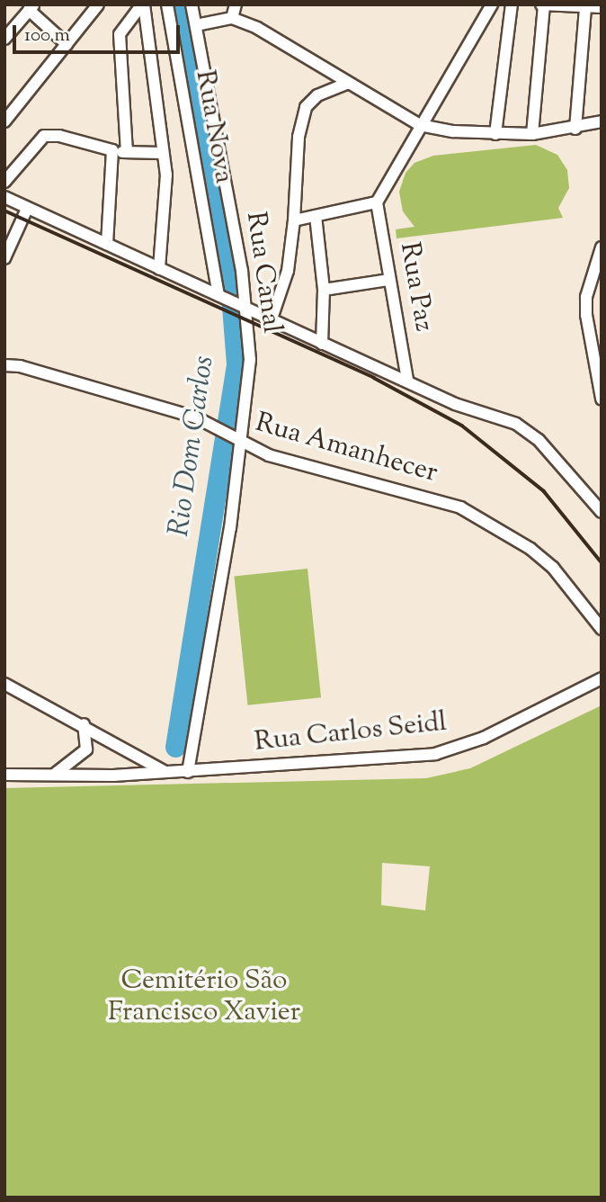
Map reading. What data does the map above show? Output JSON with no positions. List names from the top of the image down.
{
  "streets": {
    "street": [
      "Rua Nova",
      "Rua Canal",
      "Rua Paz",
      "Rua Amanhecer",
      "Rua Carlos Seidl"
    ]
  },
  "crossings": [
    ["Rua Canal", "Rua Amanhecer"],
    ["Rua Canal", "Rua Carlos Seidl"]
  ],
  "water": ["Rio Dom Carlos"],
  "parks": ["Cemitério São Francisco Xavier"],
  "scale_bar": "100 m"
}
